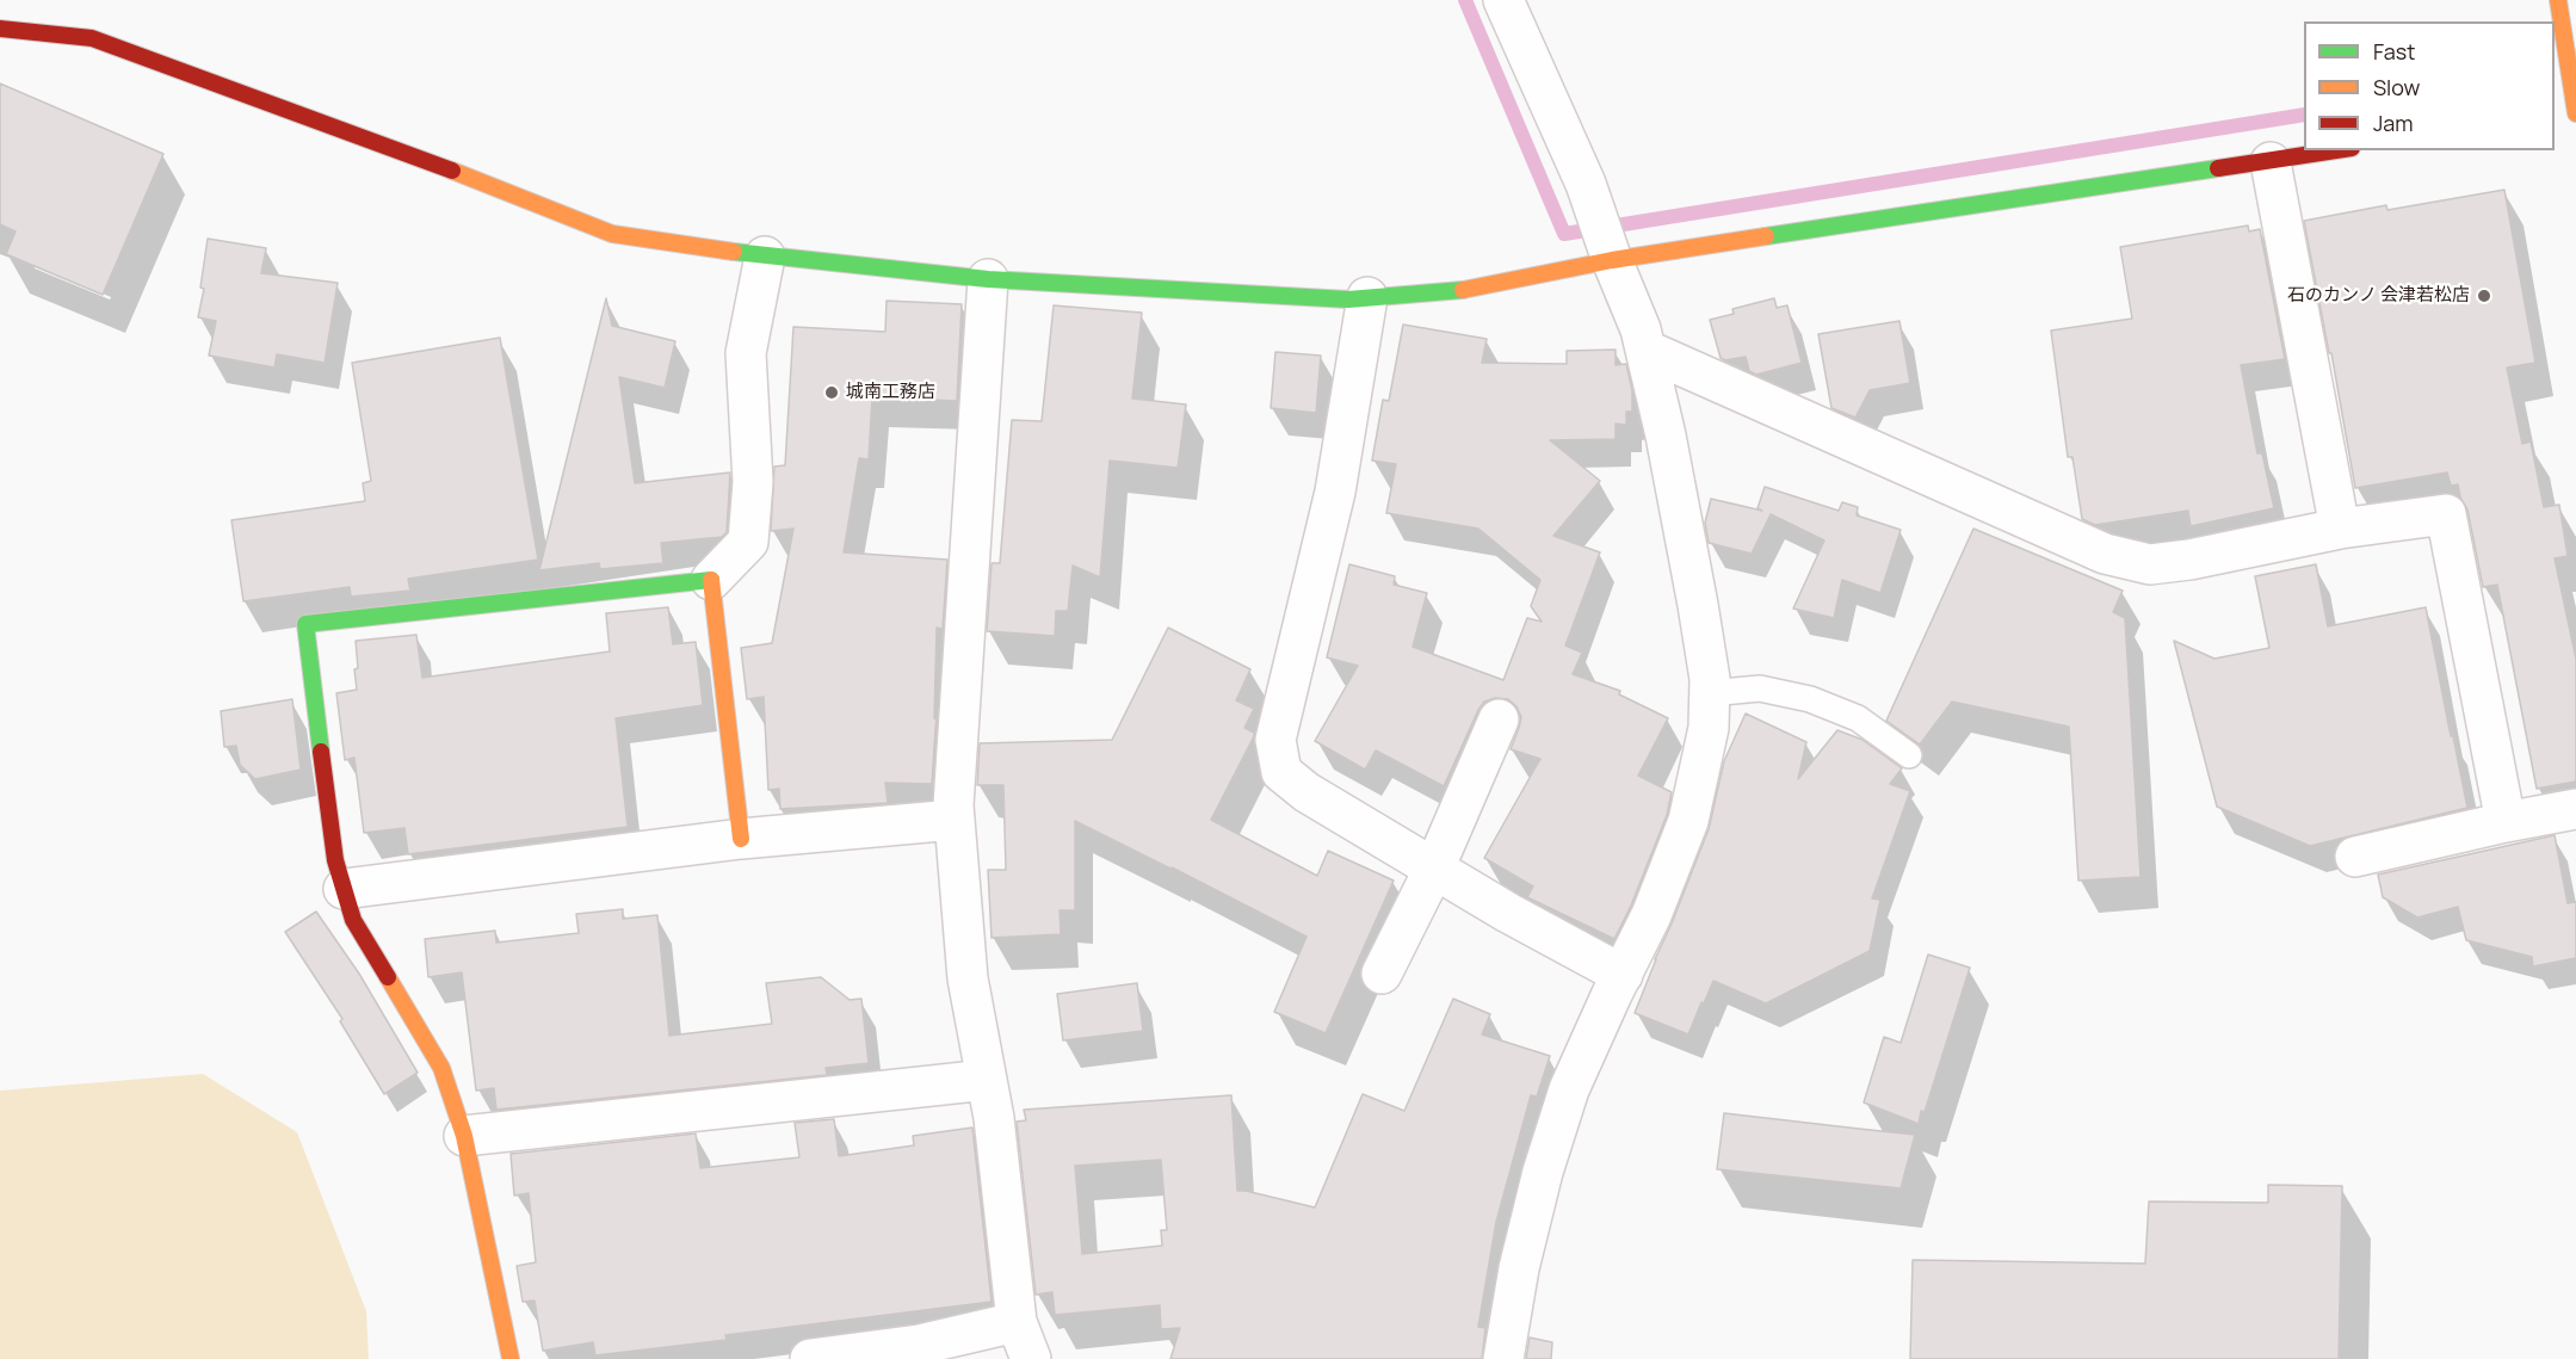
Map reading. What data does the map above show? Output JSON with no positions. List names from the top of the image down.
{
  "places": ["石のカンノ 会津若松店", "城南工務店"],
  "legend": ["Fast", "Slow", "Jam"]
}
